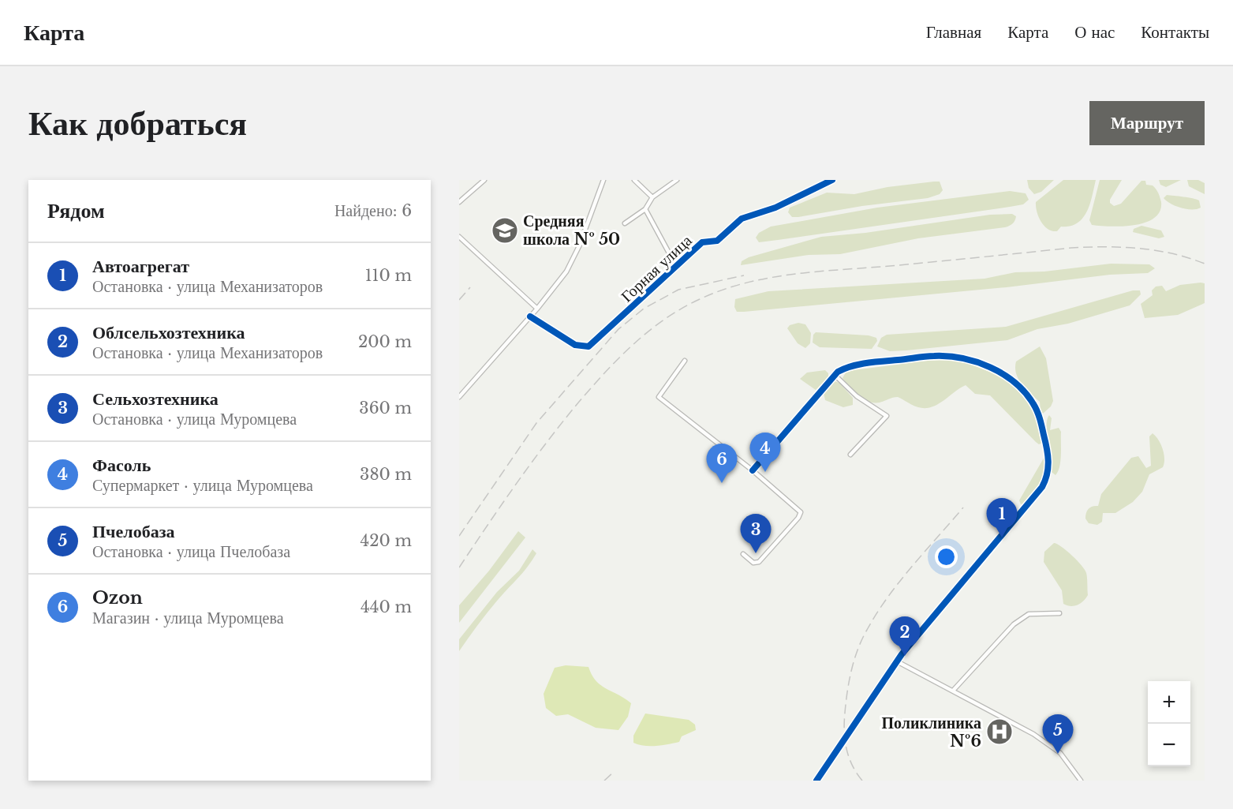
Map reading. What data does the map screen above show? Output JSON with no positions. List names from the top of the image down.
{
  "streets": {
    "street": ["Горная улица"]
  },
  "places": {
    "school or university": ["Средняя школа № 50"],
    "hospital": ["Поликлиника №6"]
  },
  "page": {
    "header": "Карта",
    "nav": [
      "Главная",
      "Карта",
      "О нас",
      "Контакты"
    ],
    "buttons": "Маршрут",
    "title": "Как добраться",
    "heading": ["Рядом", "Найдено: 6"],
    "list": [
      {
        "mark": "1",
        "name": "Автоагрегат",
        "note": "Остановка · улица Механизаторов",
        "value": "110 m"
      },
      {
        "mark": "2",
        "name": "Облсельхозтехника",
        "note": "Остановка · улица Механизаторов",
        "value": "200 m"
      },
      {
        "mark": "3",
        "name": "Сельхозтехника",
        "note": "Остановка · улица Муромцева",
        "value": "360 m"
      },
      {
        "mark": "4",
        "name": "Фасоль",
        "note": "Супермаркет · улица Муромцева",
        "value": "380 m"
      },
      {
        "mark": "5",
        "name": "Пчелобаза",
        "note": "Остановка · улица Пчелобаза",
        "value": "420 m"
      },
      {
        "mark": "6",
        "name": "Ozon",
        "note": "Магазин · улица Муромцева",
        "value": "440 m"
      }
    ],
    "pins": [
      "4",
      "6",
      "1",
      "3",
      "2",
      "5"
    ],
    "map_buttons": ["+", "−"]
  }
}
